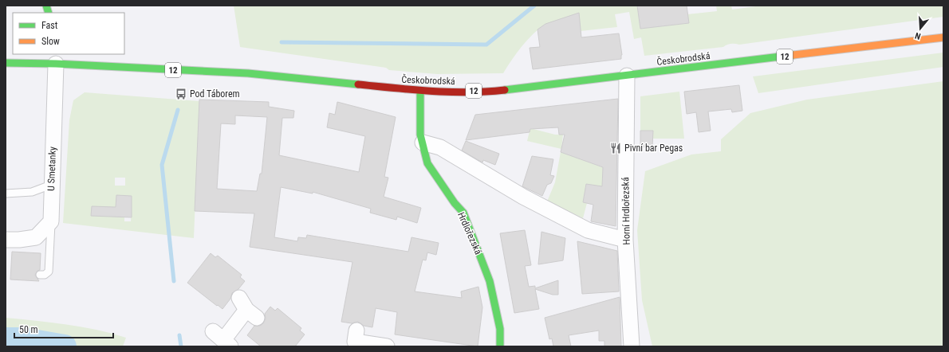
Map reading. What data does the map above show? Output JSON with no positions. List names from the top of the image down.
{
  "streets": {
    "main road": ["12", "Českobrodská", "Hrdlořezská"],
    "street": ["U Smetanky", "Horní Hrdlořezská"]
  },
  "crossings": [
    ["Českobrodská", "U Smetanky"],
    ["Českobrodská", "Horní Hrdlořezská"],
    ["Českobrodská", "Hrdlořezská"]
  ],
  "places": {
    "bus stop": ["Pod Táborem"],
    "restaurant": ["Pivní bar Pegas"]
  },
  "legend": ["Fast", "Slow"],
  "scale_bar": "50 m",
  "north": "bottom"
}
